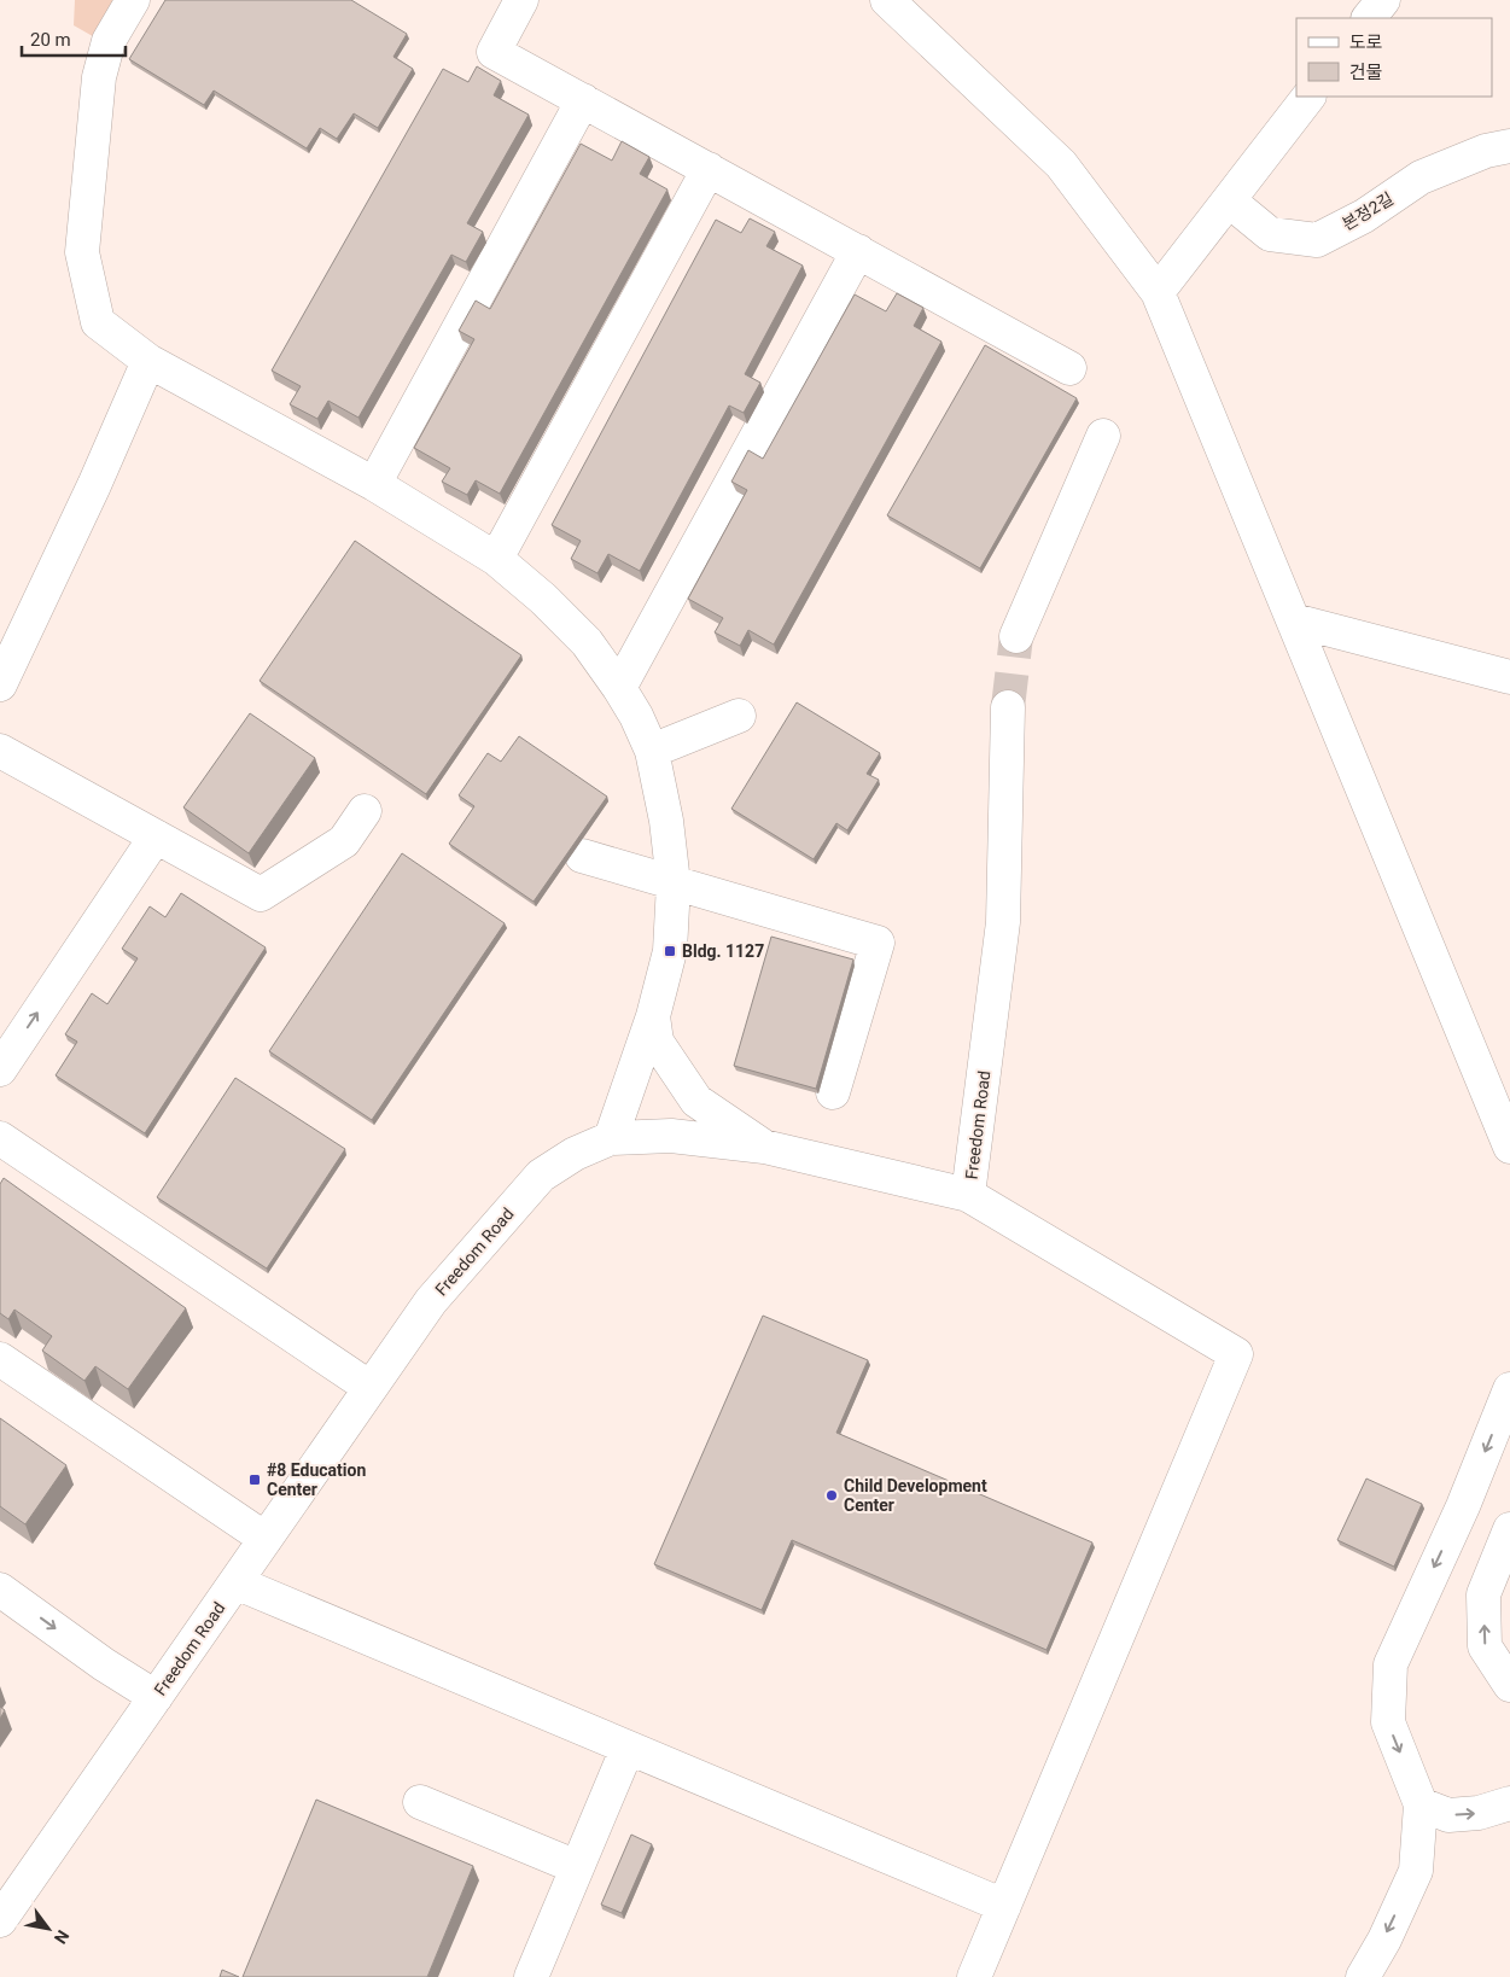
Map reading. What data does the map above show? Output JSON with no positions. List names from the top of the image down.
{
  "streets": {
    "street": ["본정2길", "Freedom Road"]
  },
  "places": {
    "transit": ["Bldg. 1127", "#8 Education Center"],
    "other": ["Child Development Center"]
  },
  "legend": ["도로", "건물"],
  "scale_bar": "20 m",
  "north": "bottom right"
}
